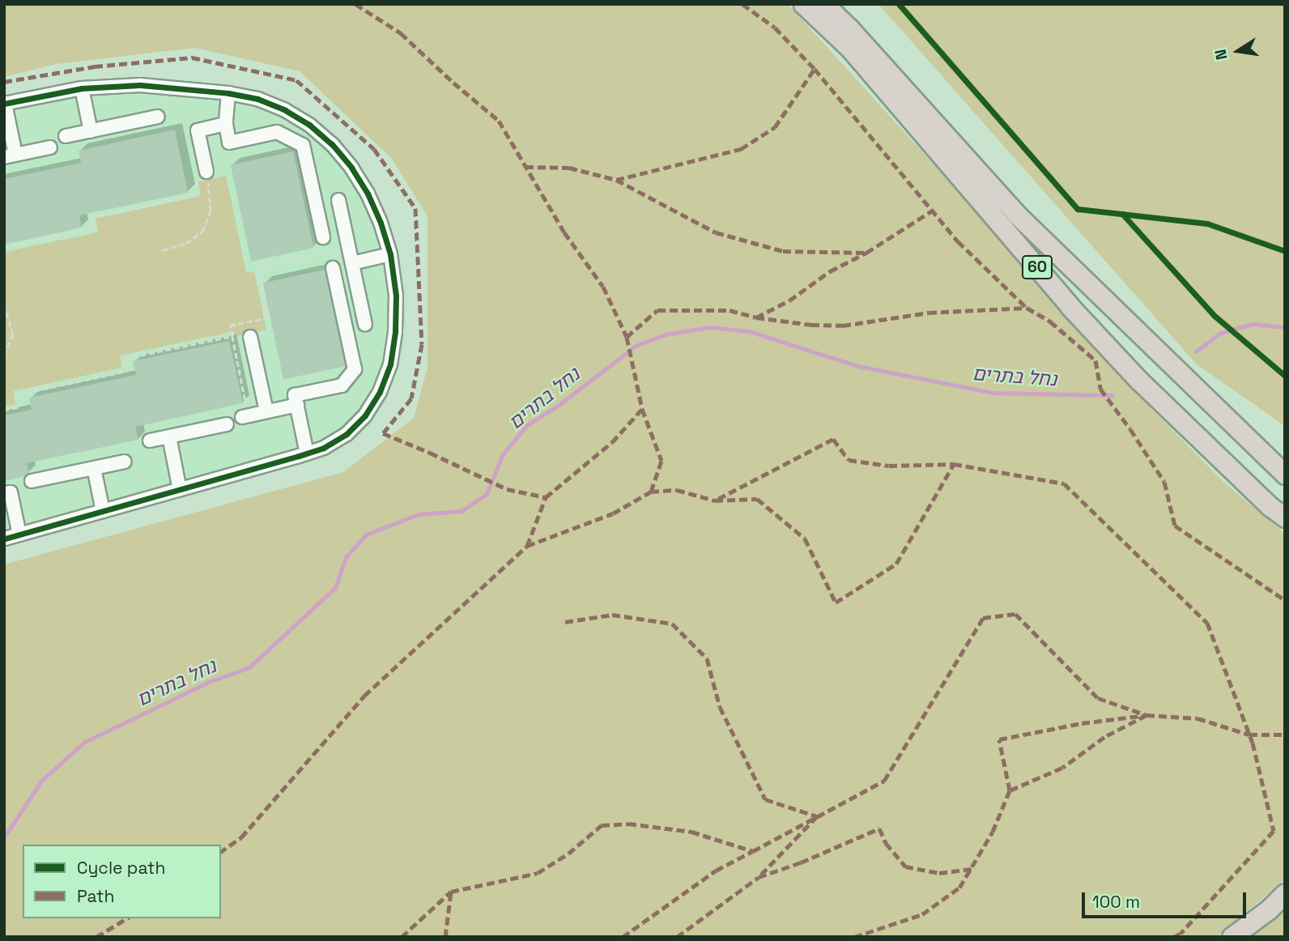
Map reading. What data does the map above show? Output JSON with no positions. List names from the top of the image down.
{
  "streets": {
    "highway": ["60"]
  },
  "water": ["נחל בתרים"],
  "legend": ["Cycle path", "Path"],
  "scale_bar": "100 m",
  "north": "left"
}
